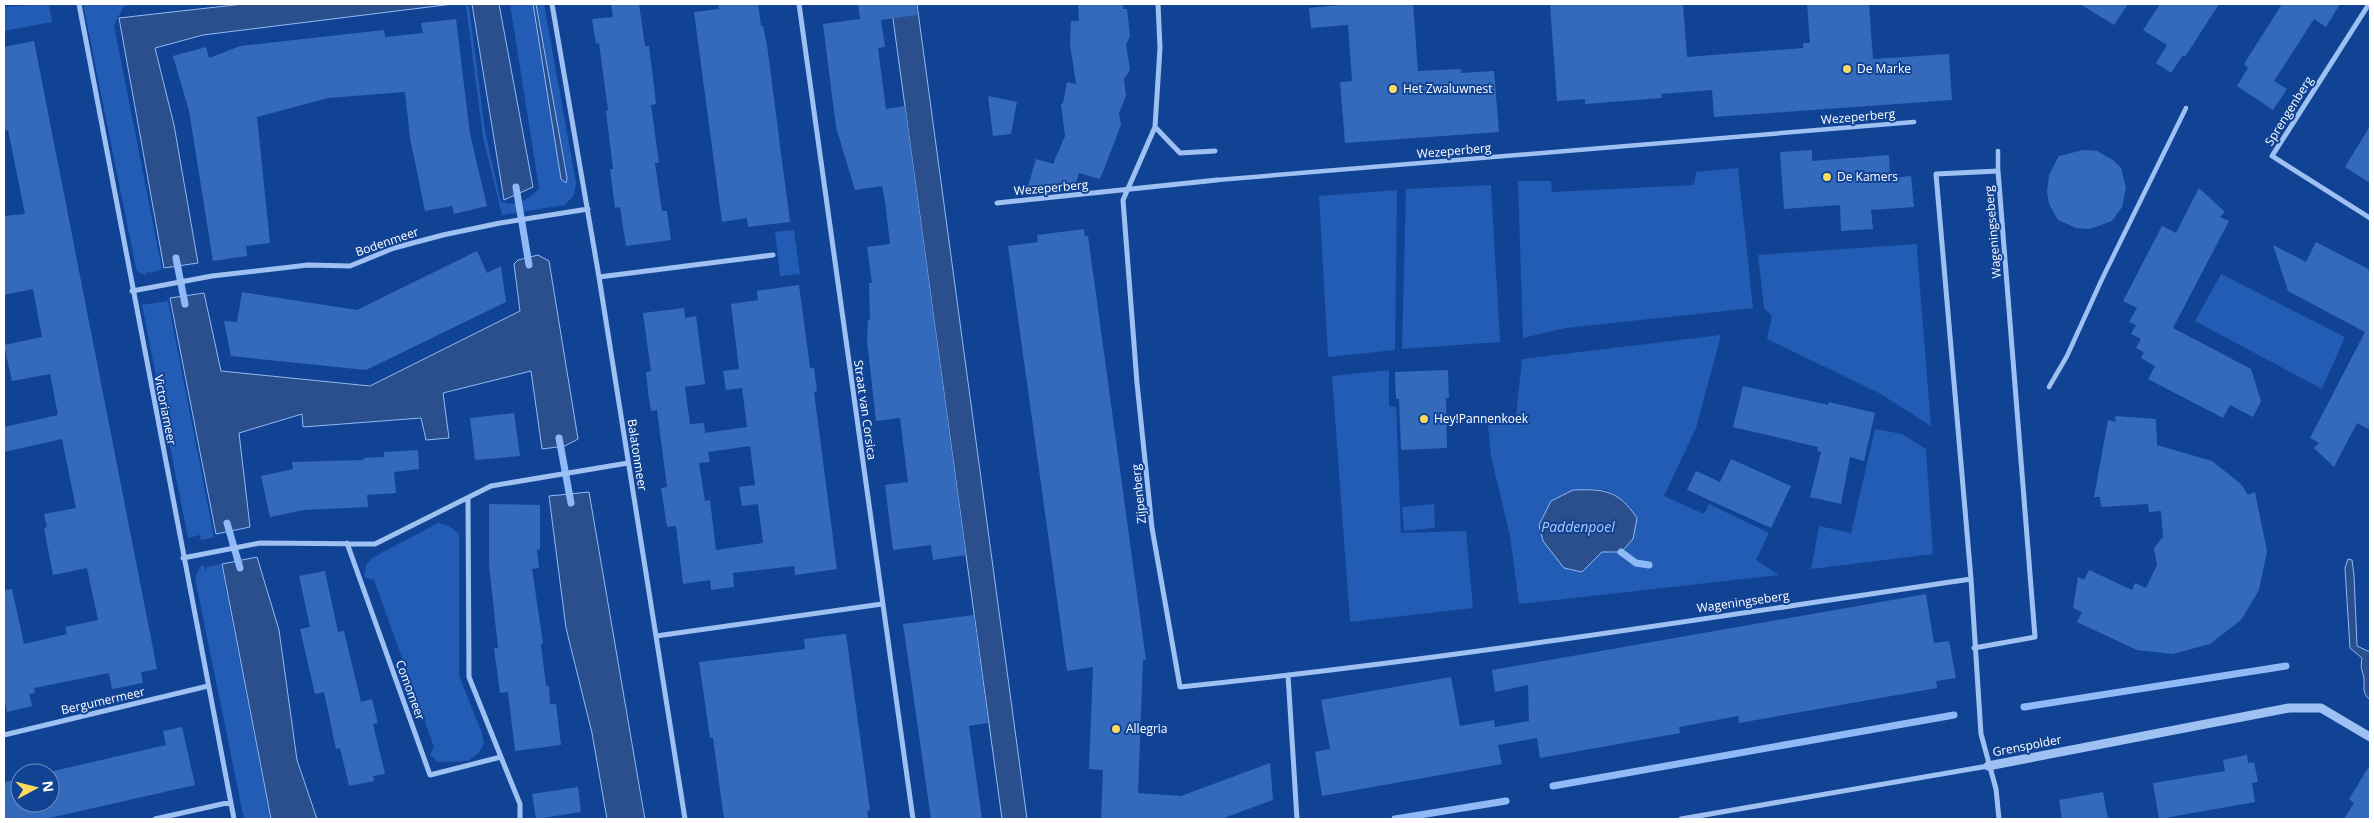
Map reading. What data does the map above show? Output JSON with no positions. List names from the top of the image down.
{
  "streets": {
    "street": [
      "Sprengenberg",
      "Wezeperberg",
      "Wageningseberg",
      "Bodenmeer",
      "Victoriameer",
      "Straat van Corsica",
      "Balatonmeer",
      "Zijpenberg",
      "Comomeer",
      "Bergumermeer",
      "Grenspolder"
    ]
  },
  "crossings": [
    ["Wezeperberg", "Zijpenberg"],
    ["Wageningseberg", "Zijpenberg"],
    ["Wageningseberg", "Grenspolder"],
    ["Bodenmeer", "Victoriameer"],
    ["Bodenmeer", "Balatonmeer"],
    ["Victoriameer", "Bergumermeer"]
  ],
  "water": ["Paddenpoel"],
  "places": [
    "De Marke",
    "Het Zwaluwnest",
    "De Kamers",
    "Hey!Pannenkoek",
    "Allegria"
  ],
  "north": "right"
}
